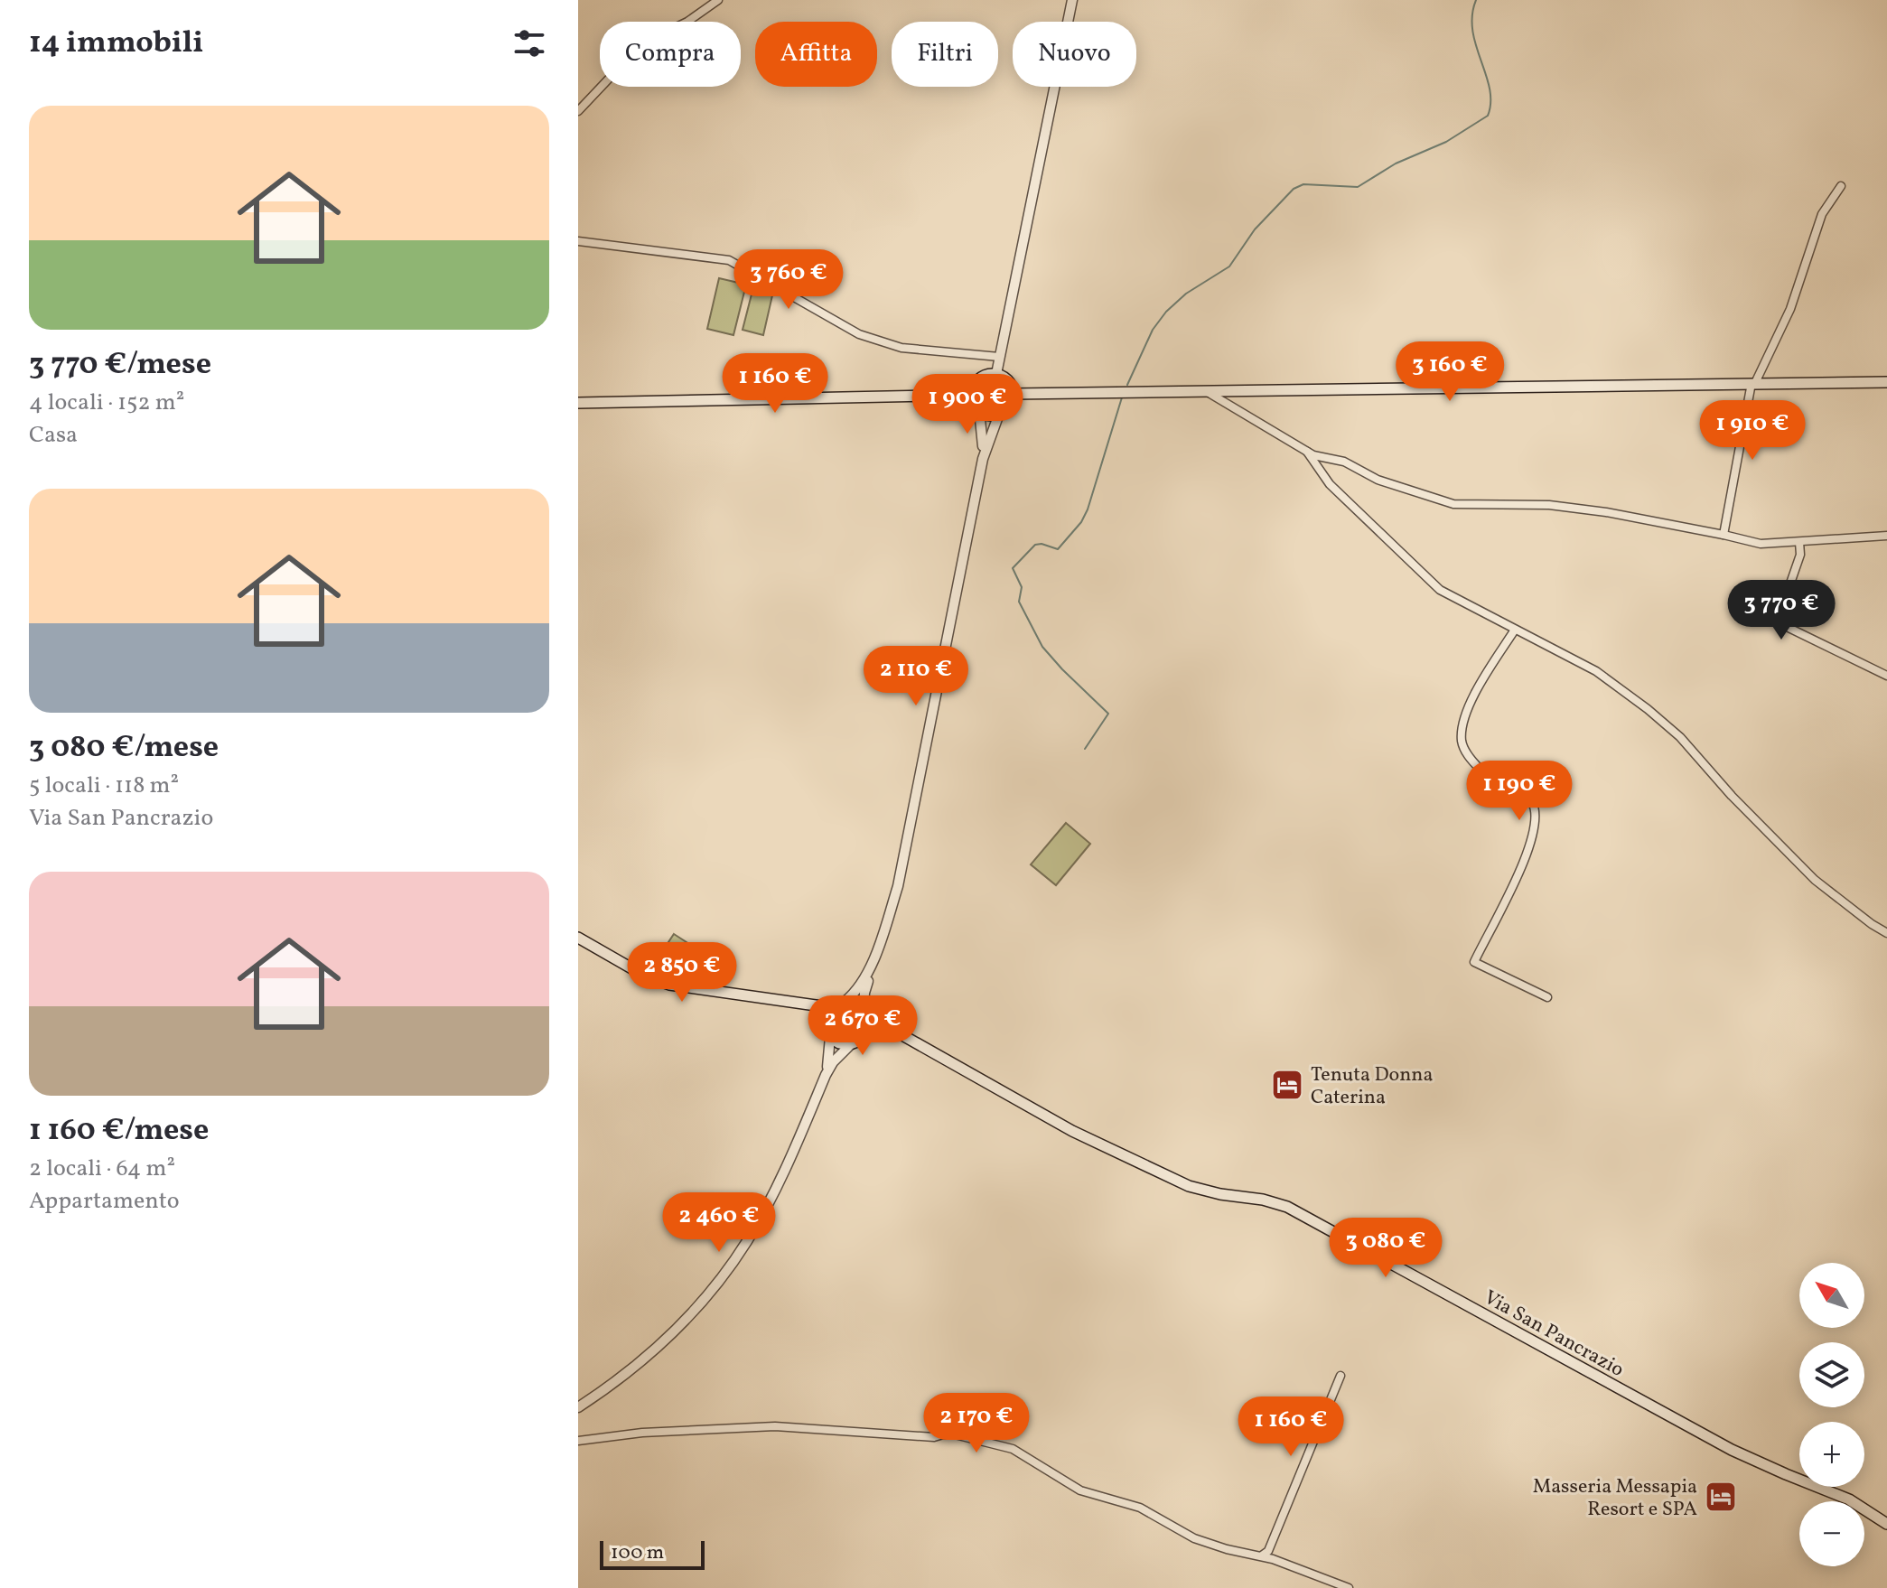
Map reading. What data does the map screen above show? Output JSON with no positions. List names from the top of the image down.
{
  "streets": {
    "main road": ["Via San Pancrazio"]
  },
  "places": {
    "hotel": ["Tenuta Donna Caterina", "Masseria Messapia Resort e SPA"]
  },
  "scale_bar": "100 m",
  "north": "top left",
  "page": {
    "heading": "14 immobili",
    "chip": [
      "Compra",
      "Affitta",
      "Filtri",
      "Nuovo"
    ],
    "list": [
      {
        "name": "3 770 €/mese",
        "note": "4 locali · 152 m² · Casa"
      },
      {
        "name": "3 080 €/mese",
        "note": "5 locali · 118 m² · Via San Pancrazio"
      },
      {
        "name": "1 160 €/mese",
        "note": "2 locali · 64 m² · Appartamento"
      }
    ],
    "price": [
      "3 760 €",
      "3 160 €",
      "1 160 €",
      "1 900 €",
      "1 910 €",
      "3 770 €",
      "2 110 €",
      "1 190 €",
      "2 850 €",
      "2 670 €",
      "2 460 €",
      "3 080 €",
      "2 170 €",
      "1 160 €"
    ],
    "map_buttons": ["+", "−"],
    "scale": "100 m"
  }
}
